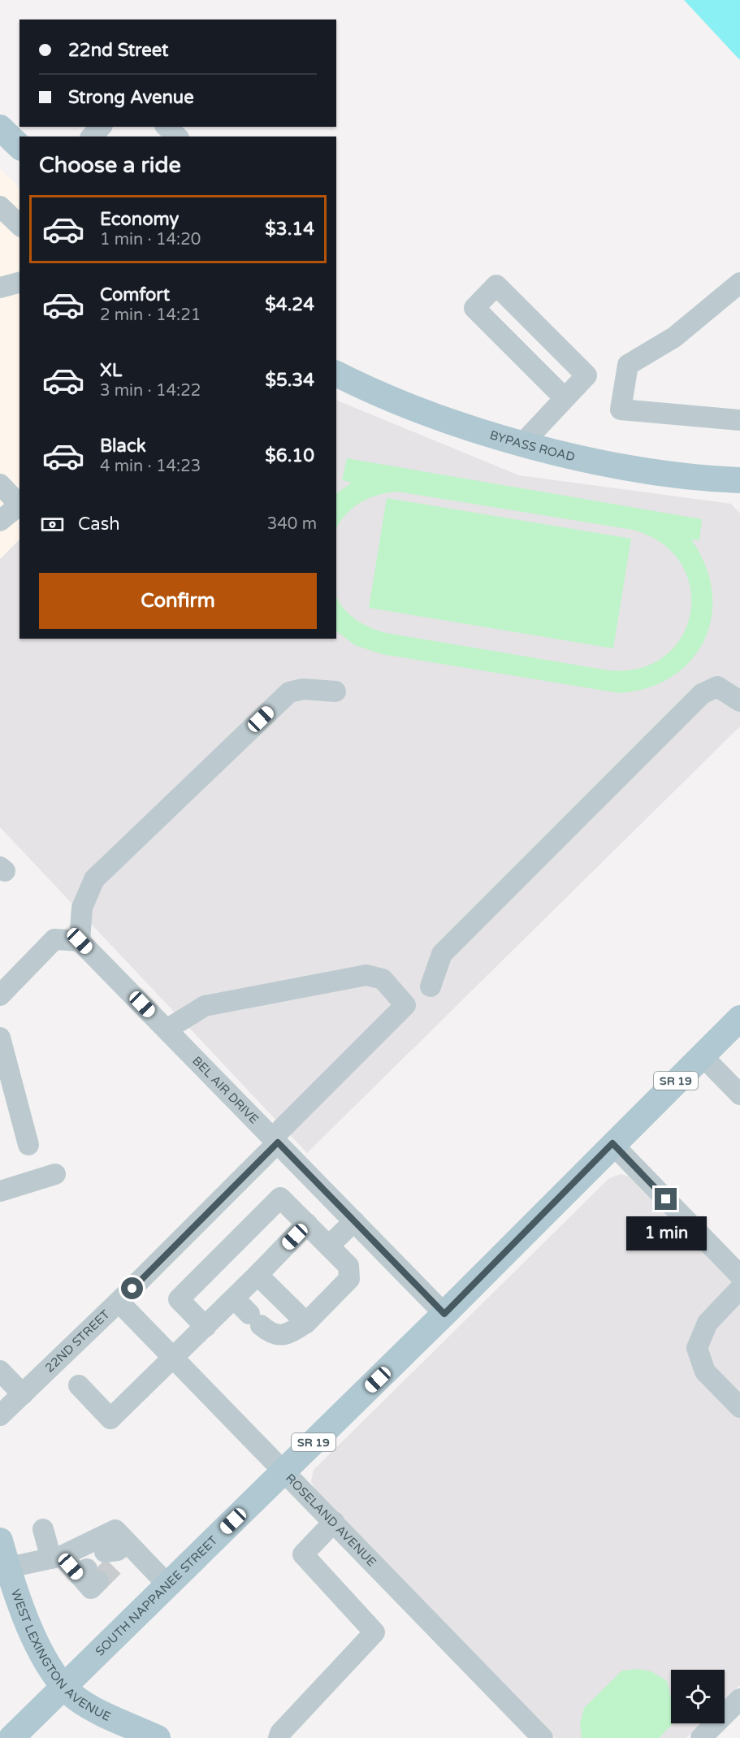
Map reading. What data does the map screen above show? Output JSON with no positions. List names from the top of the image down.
{
  "streets": {
    "main road": [
      "BYPASS ROAD",
      "SR 19",
      "SOUTH NAPPANEE STREET",
      "WEST LEXINGTON AVENUE"
    ],
    "street": ["BEL AIR DRIVE", "22ND STREET", "ROSELAND AVENUE"]
  },
  "crossings": [
    ["SR 19", "SOUTH NAPPANEE STREET"],
    ["BEL AIR DRIVE", "22ND STREET"],
    ["BEL AIR DRIVE", "SOUTH NAPPANEE STREET"],
    ["22ND STREET", "ROSELAND AVENUE"],
    ["ROSELAND AVENUE", "SOUTH NAPPANEE STREET"],
    ["SOUTH NAPPANEE STREET", "WEST LEXINGTON AVENUE"]
  ],
  "page": {
    "banner": ["22nd Street", "Strong Avenue"],
    "heading": "Choose a ride",
    "list": [
      {
        "name": "Economy",
        "note": "1 min · 14:20",
        "value": "$3.14"
      },
      {
        "name": "Comfort",
        "note": "2 min · 14:21",
        "value": "$4.24"
      },
      {
        "name": "XL",
        "note": "3 min · 14:22",
        "value": "$5.34"
      },
      {
        "name": "Black",
        "note": "4 min · 14:23",
        "value": "$6.10"
      }
    ],
    "pay": ["Cash", "340 m"],
    "buttons": "Confirm",
    "bubble": "1 min"
  }
}
